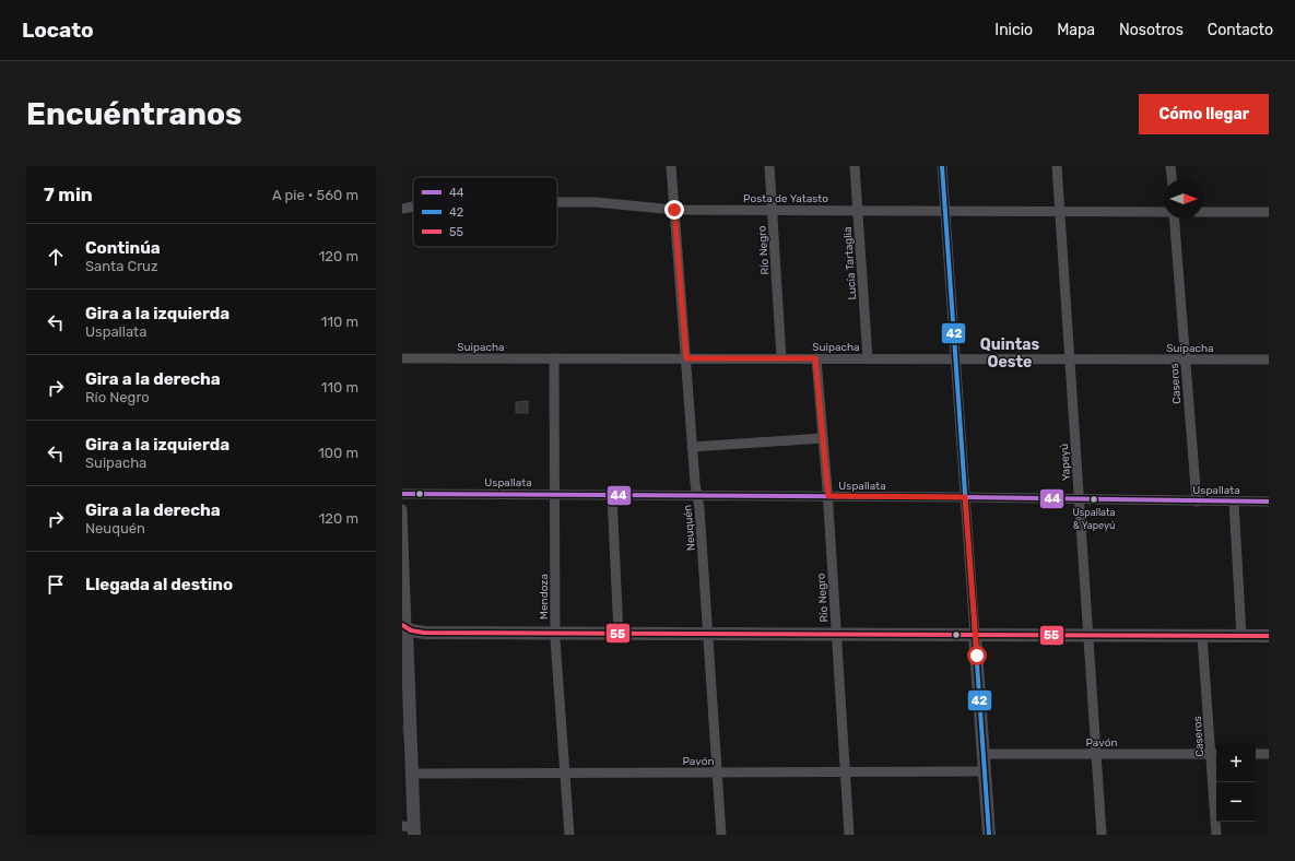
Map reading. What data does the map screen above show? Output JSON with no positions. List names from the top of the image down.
{
  "streets": {
    "street": [
      "Posta de Yatasto",
      "Río Negro",
      "Lucía Tartaglia",
      "Suipacha",
      "Caseros",
      "Yapeyú",
      "Uspallata",
      "Neuquén",
      "Mendoza",
      "Pavón"
    ]
  },
  "crossings": [
    ["Posta de Yatasto", "Río Negro"],
    ["Posta de Yatasto", "Lucía Tartaglia"],
    ["Posta de Yatasto", "Yapeyú"],
    ["Posta de Yatasto", "Neuquén"],
    ["Río Negro", "Suipacha"],
    ["Río Negro", "Uspallata"],
    ["Río Negro", "Pavón"],
    ["Lucía Tartaglia", "Suipacha"],
    ["Suipacha", "Caseros"],
    ["Suipacha", "Yapeyú"],
    ["Suipacha", "Neuquén"],
    ["Suipacha", "Mendoza"],
    ["Caseros", "Uspallata"],
    ["Caseros", "Pavón"],
    ["Yapeyú", "Uspallata"],
    ["Yapeyú", "Pavón"],
    ["Uspallata", "Neuquén"],
    ["Uspallata", "Mendoza"],
    ["Neuquén", "Pavón"],
    ["Mendoza", "Pavón"]
  ],
  "districts": ["Quintas Oeste"],
  "places": ["Uspallata & Yapeyú"],
  "lines": ["transit line 42", "transit line 44", "transit line 55"],
  "legend": ["44", "42", "55"],
  "north": "right",
  "page": {
    "header": "Locato",
    "nav": [
      "Inicio",
      "Mapa",
      "Nosotros",
      "Contacto"
    ],
    "buttons": "Cómo llegar",
    "title": "Encuéntranos",
    "heading": ["7 min", "A pie · 560 m"],
    "list": [
      ["Continúa", "Santa Cruz", "120 m"],
      ["Gira a la izquierda", "Uspallata", "110 m"],
      ["Gira a la derecha", "Río Negro", "110 m"],
      ["Gira a la izquierda", "Suipacha", "100 m"],
      ["Gira a la derecha", "Neuquén", "120 m"],
      "Llegada al destino"
    ],
    "map_buttons": ["+", "−"]
  }
}
